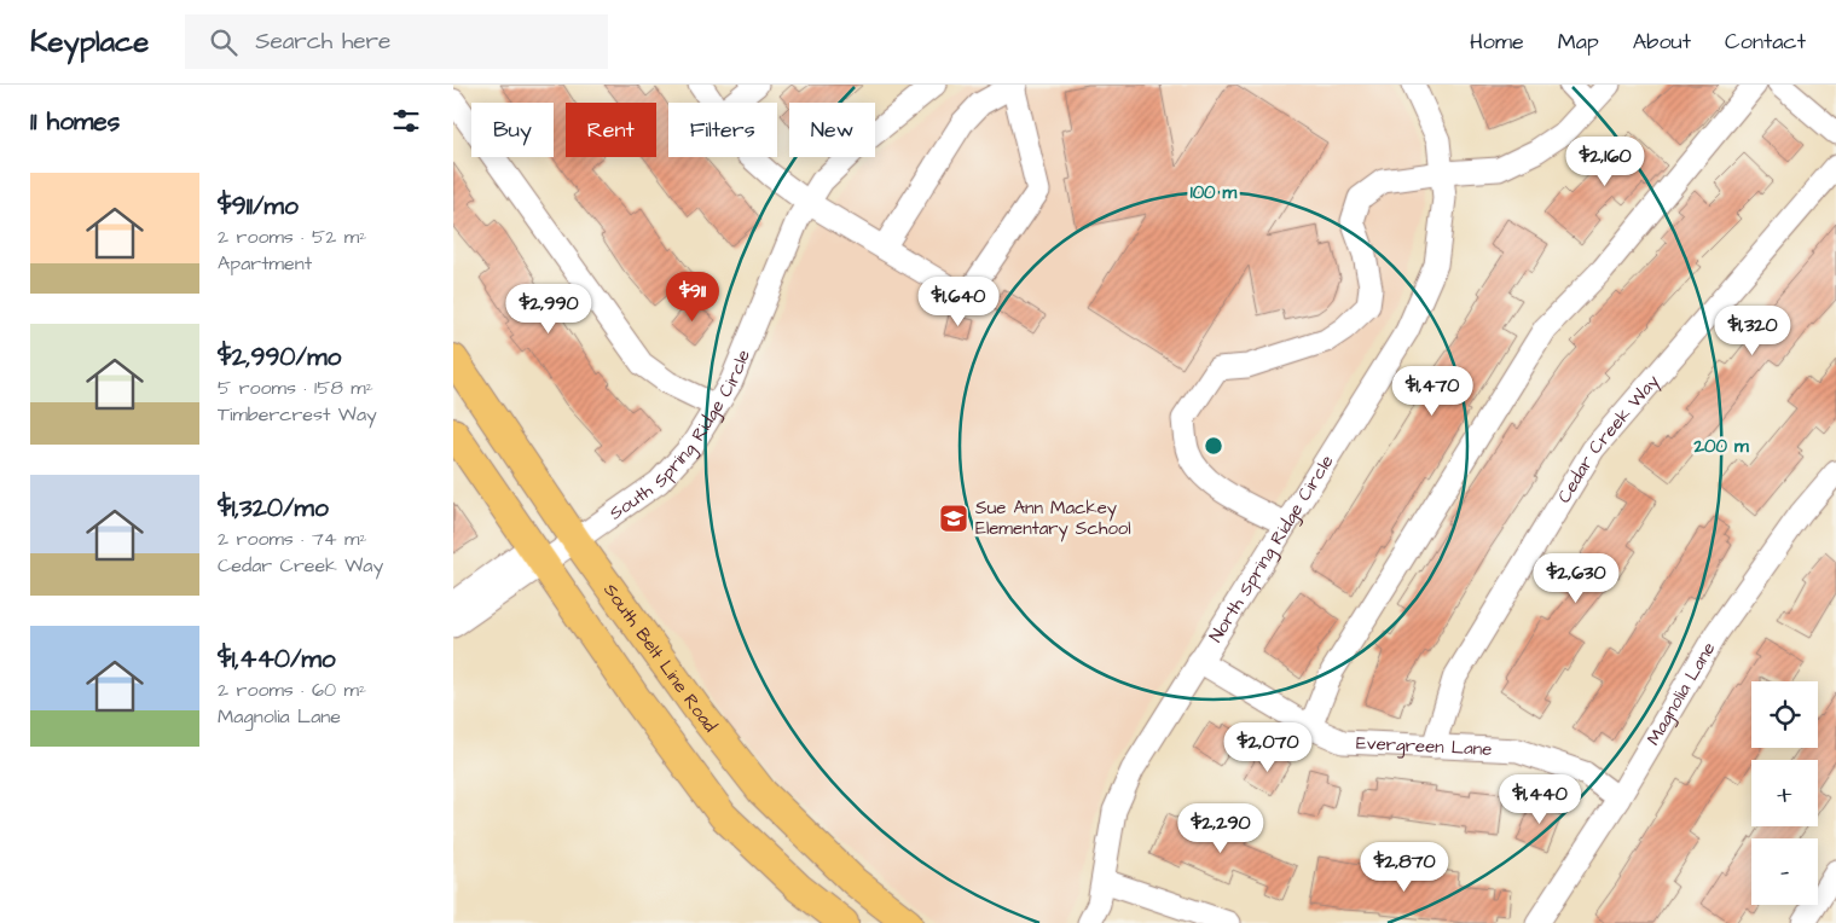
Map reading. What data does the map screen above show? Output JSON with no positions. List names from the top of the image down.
{
  "streets": {
    "main road": ["South Belt Line Road"],
    "street": [
      "South Spring Ridge Circle",
      "Cedar Creek Way",
      "North Spring Ridge Circle",
      "Magnolia Lane",
      "Evergreen Lane"
    ]
  },
  "crossings": [
    ["South Spring Ridge Circle", "South Belt Line Road"],
    ["Cedar Creek Way", "Evergreen Lane"],
    ["North Spring Ridge Circle", "Evergreen Lane"],
    ["Magnolia Lane", "Evergreen Lane"]
  ],
  "places": {
    "school or university": ["Sue Ann Mackey Elementary School"]
  },
  "page": {
    "header": "Keyplace",
    "search": "Search here",
    "nav": [
      "Home",
      "Map",
      "About",
      "Contact"
    ],
    "heading": "11 homes",
    "chip": [
      "Buy",
      "Rent",
      "Filters",
      "New"
    ],
    "price": [
      "$2,160",
      "$911",
      "$1,640",
      "$2,990",
      "$1,320",
      "$1,470",
      "$2,630",
      "$2,070",
      "$1,440",
      "$2,290",
      "$2,870"
    ],
    "list": [
      {
        "name": "$911/mo",
        "note": "2 rooms · 52 m² · Apartment"
      },
      {
        "name": "$2,990/mo",
        "note": "5 rooms · 158 m² · Timbercrest Way"
      },
      {
        "name": "$1,320/mo",
        "note": "2 rooms · 74 m² · Cedar Creek Way"
      },
      {
        "name": "$1,440/mo",
        "note": "2 rooms · 60 m² · Magnolia Lane"
      }
    ],
    "map_buttons": ["+", "−"]
  },
  "rings": ["100 m", "200 m"]
}
